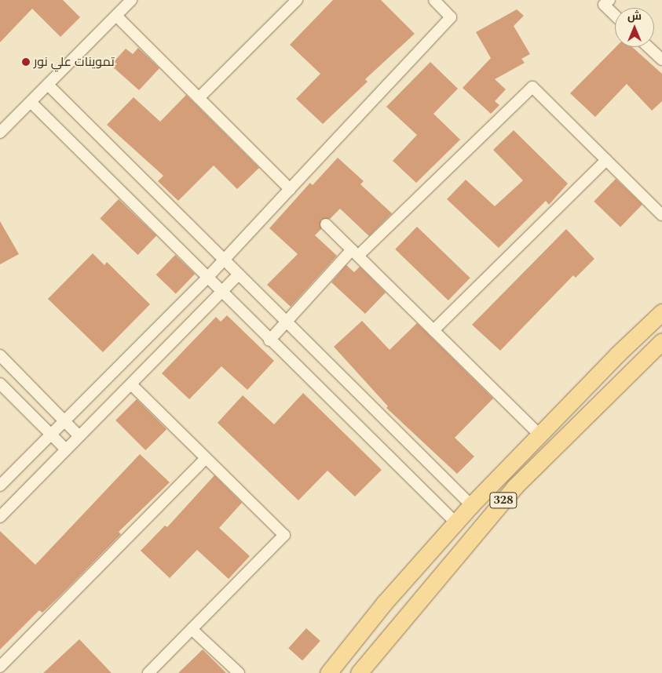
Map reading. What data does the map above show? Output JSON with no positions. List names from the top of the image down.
{
  "streets": {
    "main road": ["328"]
  },
  "places": ["تموينات علي نور"],
  "north": "top"
}
